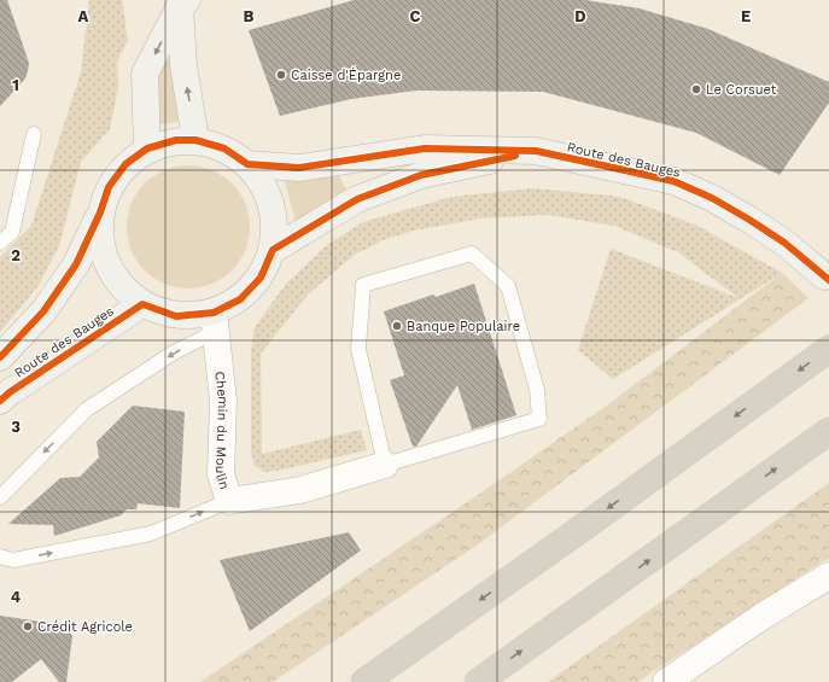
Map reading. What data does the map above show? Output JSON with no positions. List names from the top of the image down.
{
  "streets": {
    "main road": ["Route des Bauges"],
    "street": ["Chemin du Moulin"]
  },
  "places": [
    "Caisse d'Épargne",
    "Le Corsuet",
    "Banque Populaire",
    "Crédit Agricole"
  ],
  "grid": {
    "columns": [
      "A",
      "B",
      "C",
      "D",
      "E"
    ],
    "rows": [
      "1",
      "2",
      "3",
      "4"
    ]
  }
}
